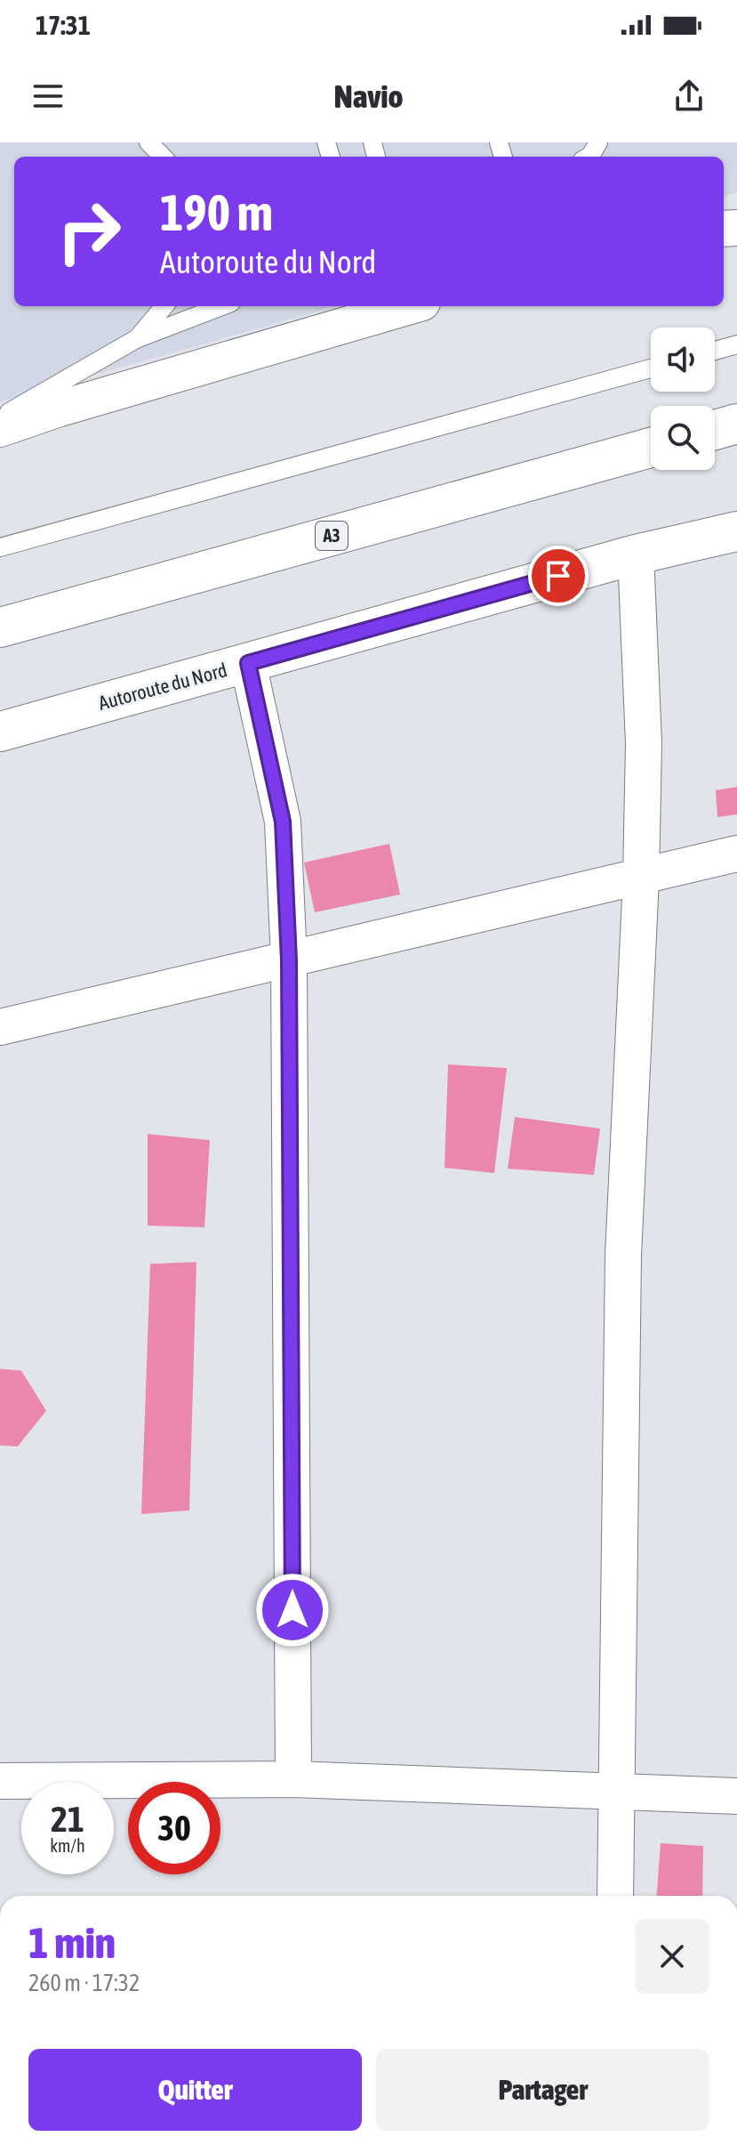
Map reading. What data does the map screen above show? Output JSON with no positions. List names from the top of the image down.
{
  "streets": {
    "highway": ["A3", "Autoroute du Nord"]
  },
  "page": {
    "status": "17:31",
    "header": "Navio",
    "turn": ["190 m", "Autoroute du Nord"],
    "speed": "21 km/h",
    "limit": "30",
    "heading": ["1 min", "260 m · 17:32"],
    "buttons": ["Quitter", "Partager"]
  }
}
